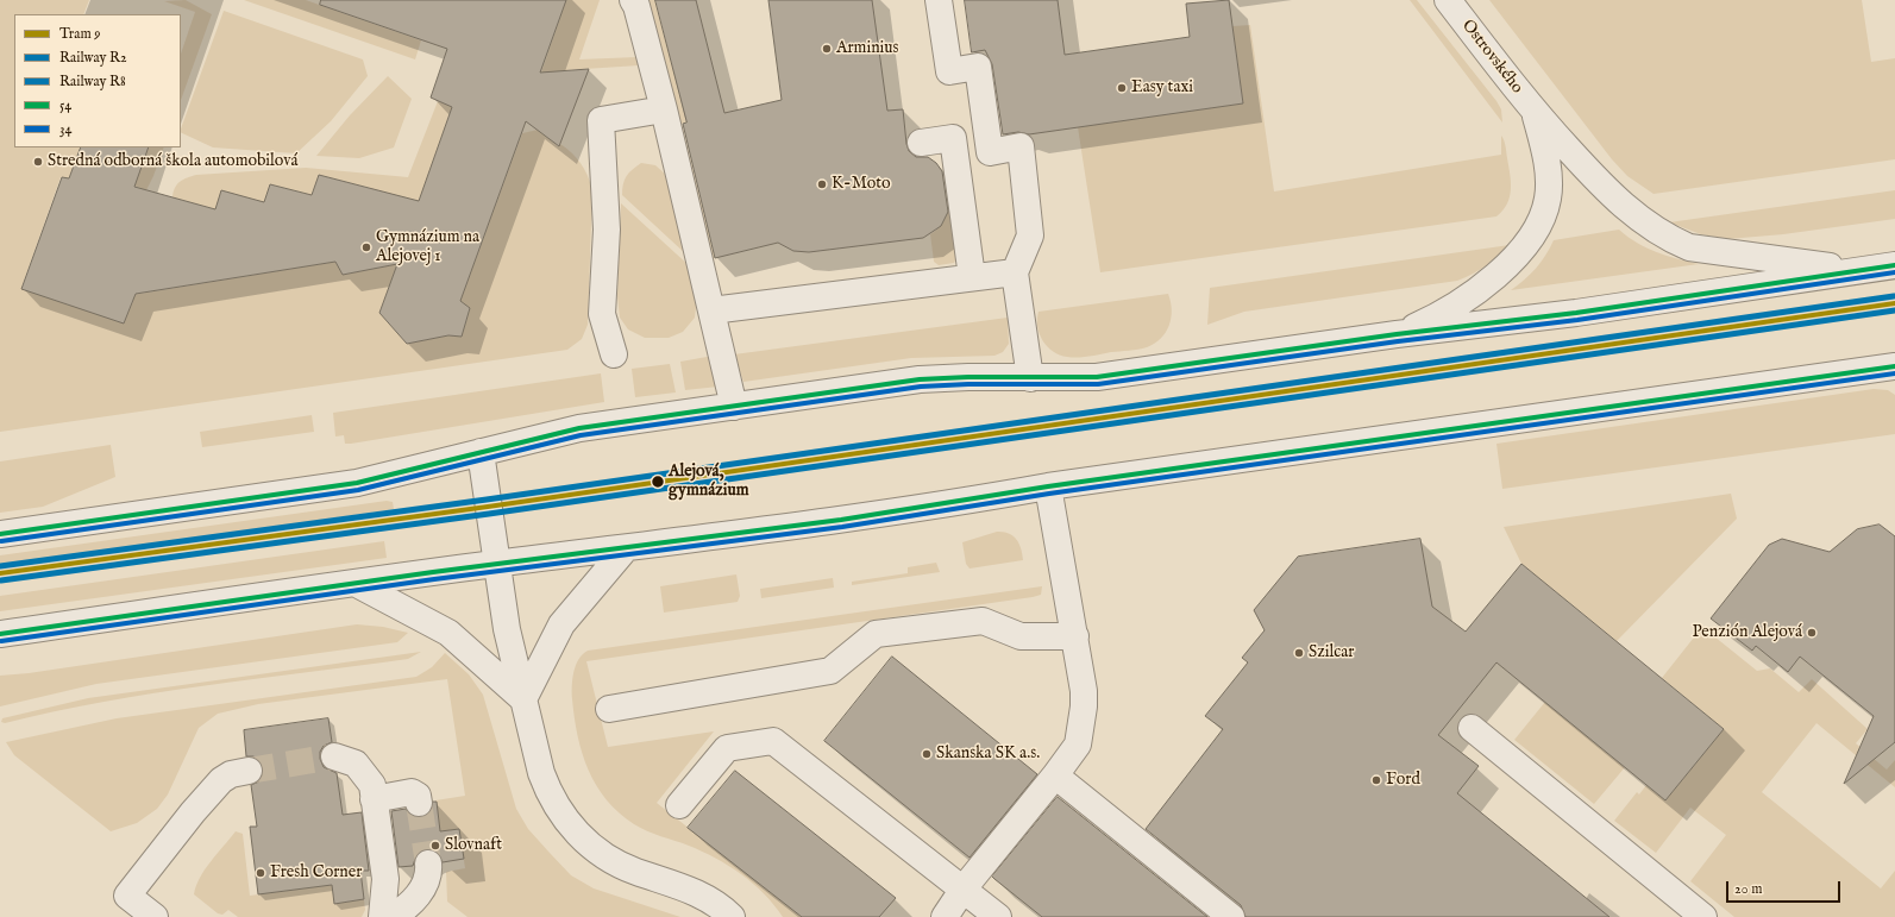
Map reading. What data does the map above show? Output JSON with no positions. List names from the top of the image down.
{
  "streets": {
    "street": ["Ostrovského"]
  },
  "places": [
    "Arminius",
    "Easy taxi",
    "Stredná odborná škola automobilová",
    "K-Moto",
    "Gymnázium na Alejovej 1",
    "Alejová, gymnázium",
    "Penzión Alejová",
    "Szilcar",
    "Skanska SK a.s.",
    "Ford",
    "Slovnaft",
    "Fresh Corner"
  ],
  "lines": [
    "transit line 54",
    "transit line 34",
    "rail line R8",
    "tram line 9",
    "rail line R2"
  ],
  "legend": [
    "Tram 9",
    "Railway R2",
    "Railway R8",
    "54",
    "34"
  ],
  "scale_bar": "20 m"
}
